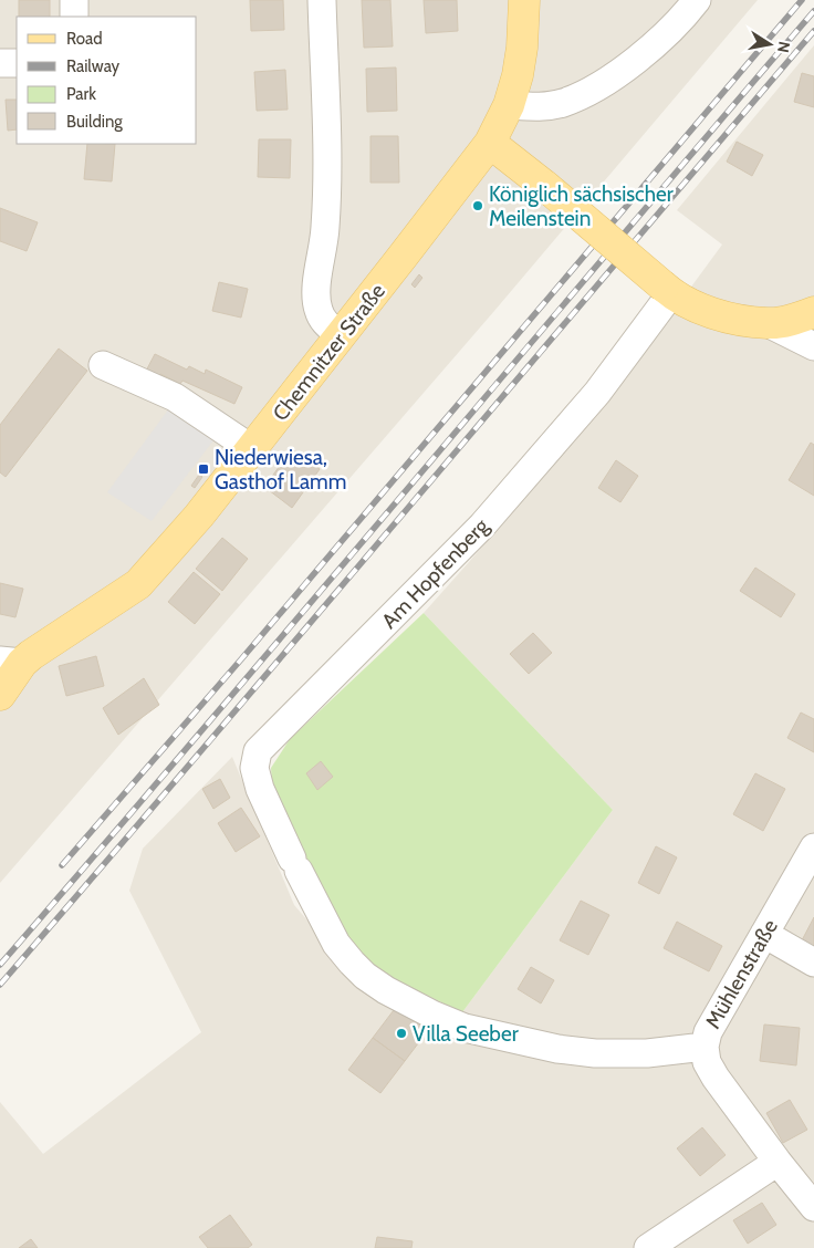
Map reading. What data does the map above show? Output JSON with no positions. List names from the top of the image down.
{
  "streets": {
    "main road": ["Chemnitzer Straße"],
    "street": ["Am Hopfenberg", "Mühlenstraße"]
  },
  "crossings": [
    ["Am Hopfenberg", "Mühlenstraße"]
  ],
  "places": {
    "other": ["Königlich sächsischer Meilenstein", "Villa Seeber"],
    "transit": ["Niederwiesa, Gasthof Lamm"]
  },
  "legend": [
    "Road",
    "Railway",
    "Park",
    "Building"
  ],
  "north": "right"
}
